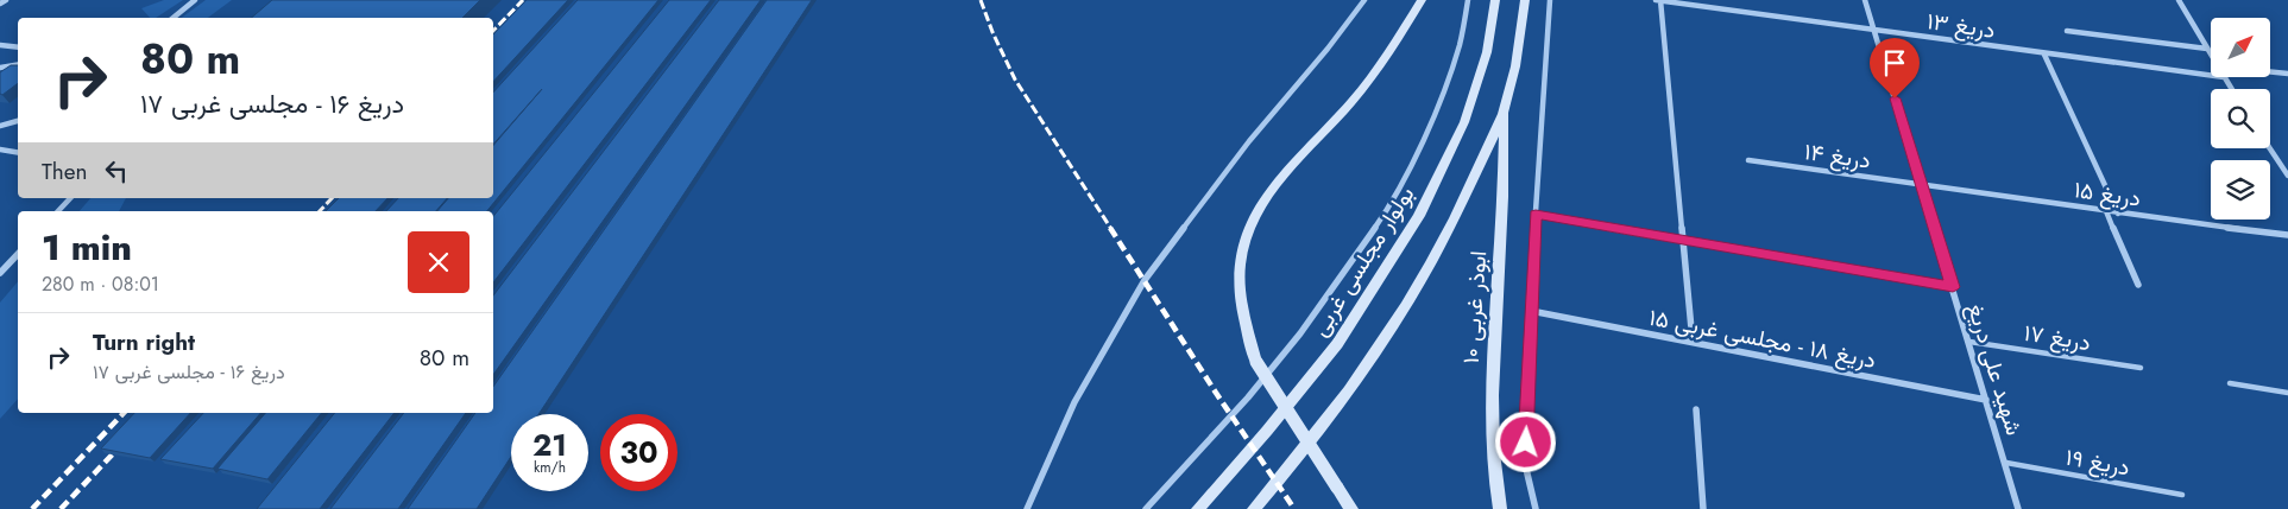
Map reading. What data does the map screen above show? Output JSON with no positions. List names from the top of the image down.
{
  "streets": {
    "main road": ["بولوار مجلسی غربی", "ابوذر غربی ۱۰"],
    "street": [
      "دریغ ۱۳",
      "دریغ ۱۴",
      "دریغ ۱۵",
      "دریغ ۱۸ - مجلسی غربی ۱۵",
      "شهید علی دریغ"
    ],
    "lane": ["دریغ ۱۷", "دریغ ۱۹"]
  },
  "crossings": [
    ["دریغ ۱۳", "شهید علی دریغ"],
    ["دریغ ۱۴", "دریغ ۱۵"],
    ["دریغ ۱۴", "شهید علی دریغ"],
    ["دریغ ۱۵", "شهید علی دریغ"],
    ["دریغ ۱۷", "شهید علی دریغ"],
    ["دریغ ۱۸ - مجلسی غربی ۱۵", "شهید علی دریغ"],
    ["شهید علی دریغ", "دریغ ۱۹"]
  ],
  "north": "top right",
  "page": {
    "turn": ["80 m", "دریغ ۱۶ - مجلسی غربی ۱۷"],
    "then": "Then",
    "heading": ["1 min", "280 m · 08:01"],
    "list": [
      {
        "name": "Turn right",
        "note": "دریغ ۱۶ - مجلسی غربی ۱۷",
        "value": "80 m"
      }
    ],
    "speed": "21 km/h",
    "limit": "30"
  }
}
